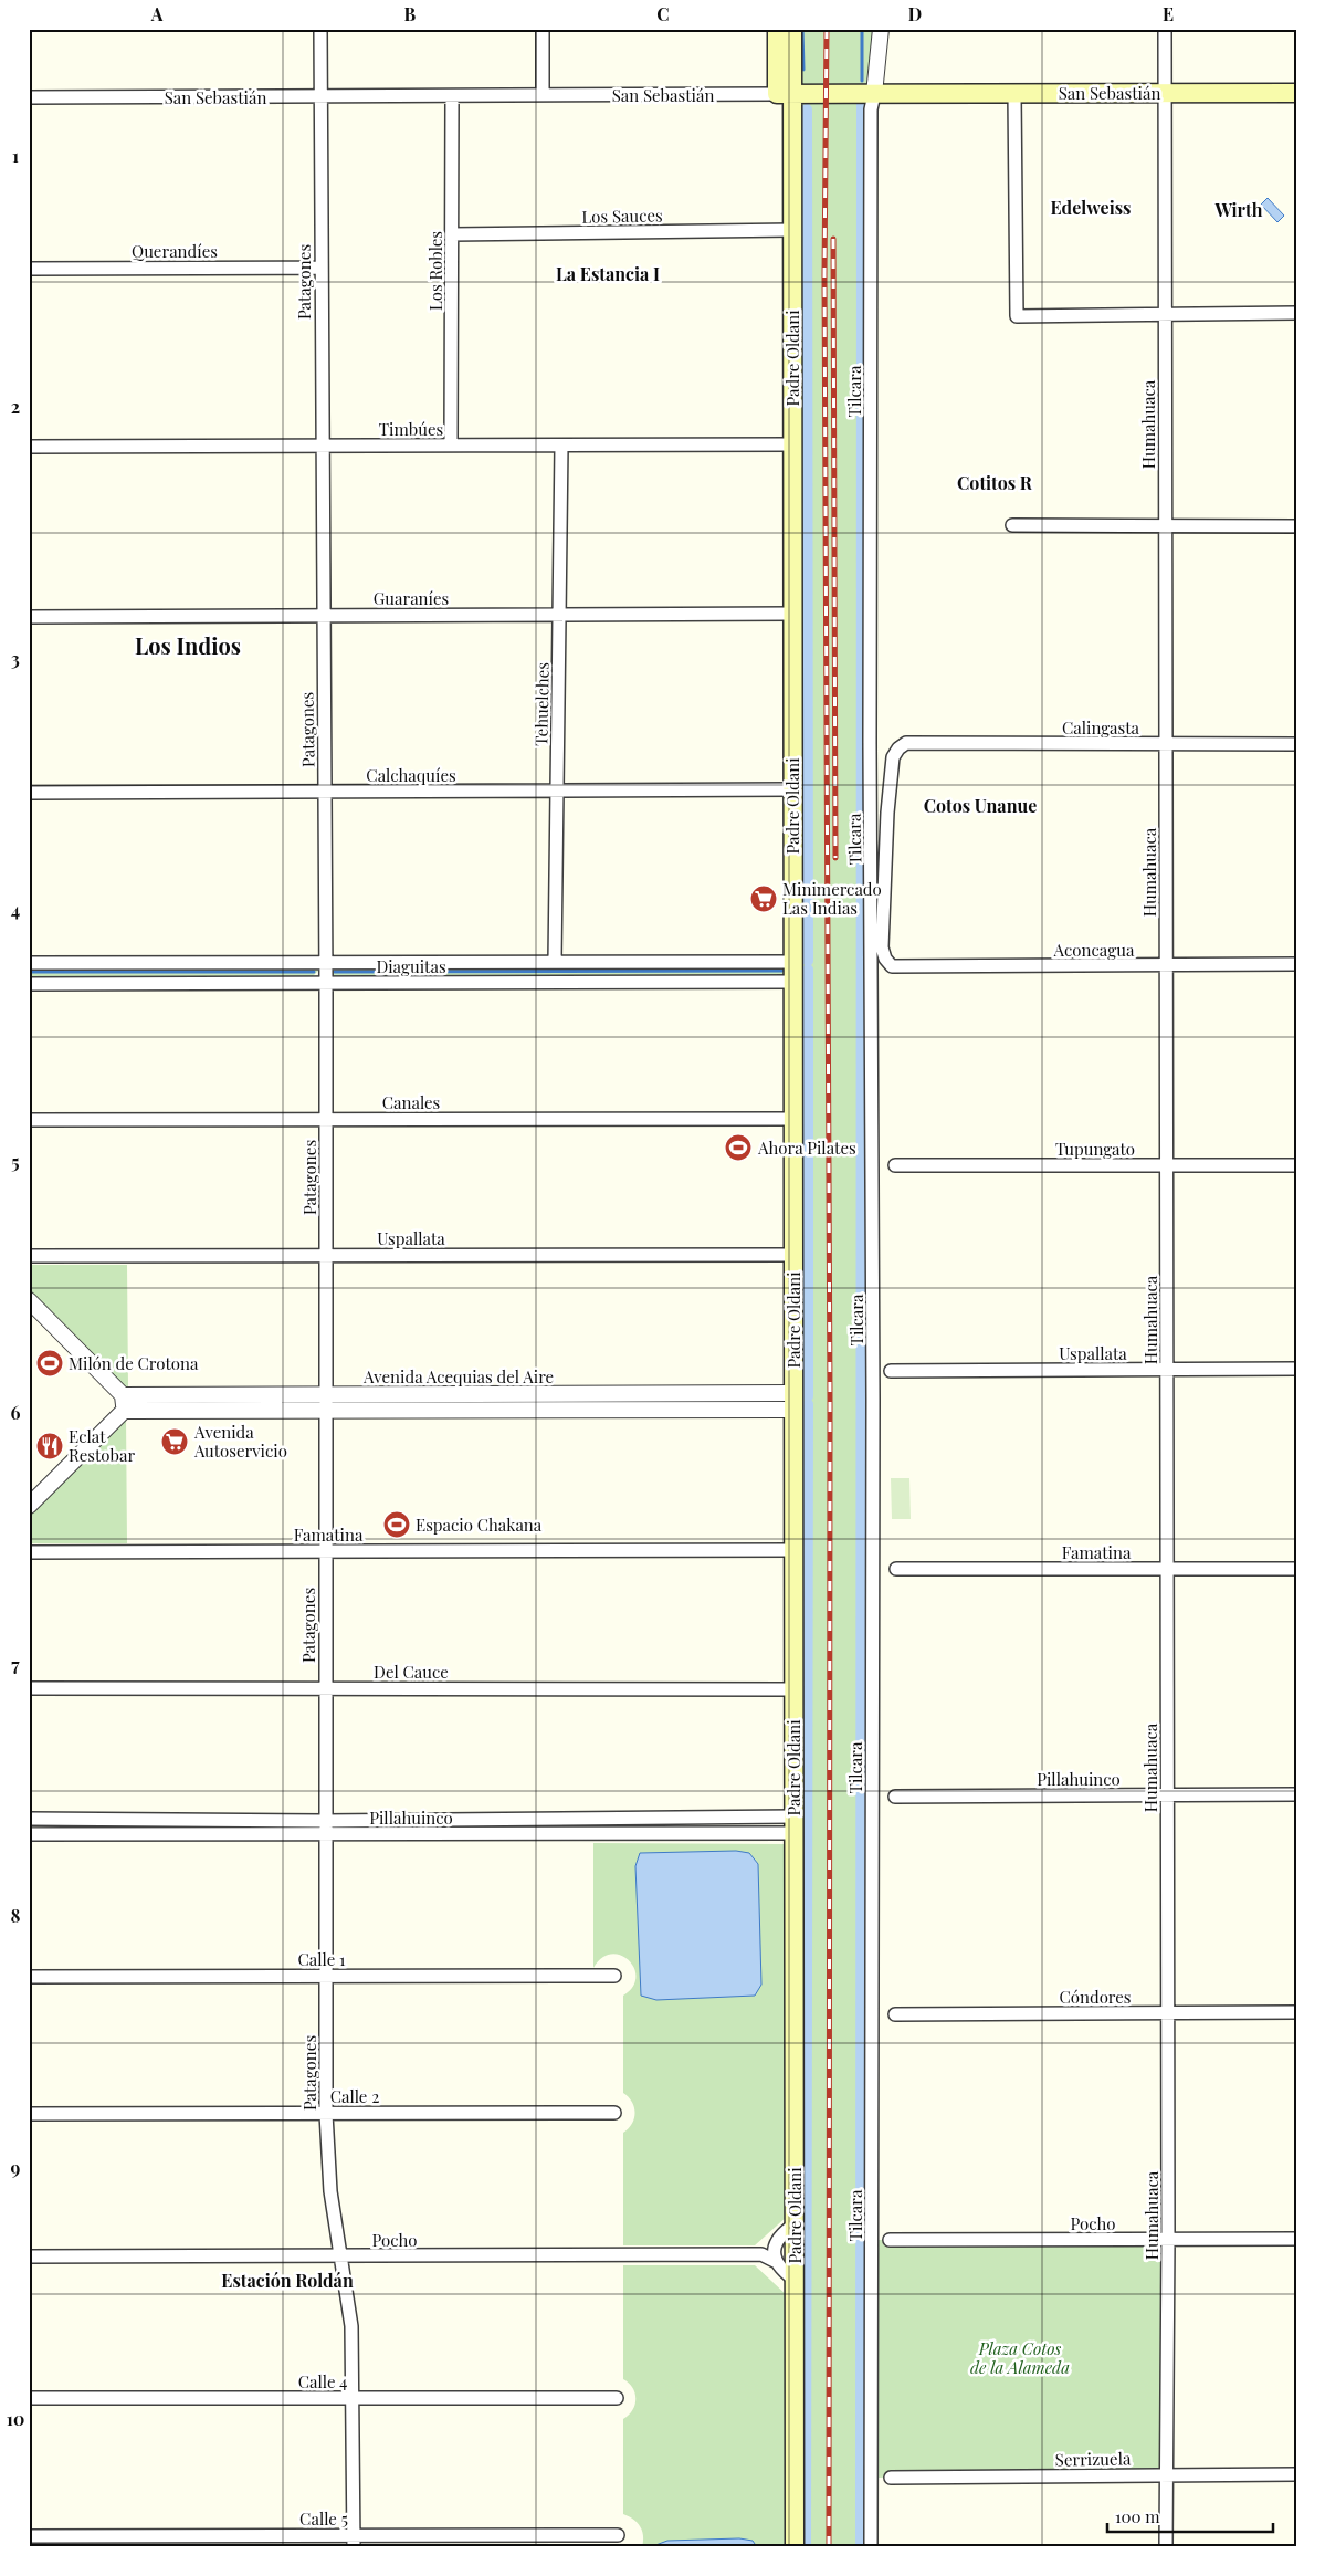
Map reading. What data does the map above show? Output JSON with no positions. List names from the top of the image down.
{
  "streets": {
    "main road": ["San Sebastián", "Padre Oldani"],
    "street": [
      "Los Sauces",
      "Querandíes",
      "Los Robles",
      "Patagones",
      "Tilcara",
      "Humahuaca",
      "Timbúes",
      "Guaraníes",
      "Tehuelches",
      "Calingasta",
      "Calchaquíes",
      "Aconcagua",
      "Diaguitas",
      "Canales",
      "Tupungato",
      "Uspallata",
      "Avenida Acequias del Aire",
      "Famatina",
      "Del Cauce",
      "Pillahuinco",
      "Calle 1",
      "Cóndores",
      "Calle 2",
      "Pocho",
      "Calle 4",
      "Serrizuela",
      "Calle 5"
    ]
  },
  "crossings": [
    ["San Sebastián", "Los Robles"],
    ["San Sebastián", "Patagones"],
    ["San Sebastián", "Padre Oldani"],
    ["San Sebastián", "Tilcara"],
    ["San Sebastián", "Humahuaca"],
    ["Los Sauces", "Los Robles"],
    ["Los Sauces", "Padre Oldani"],
    ["Querandíes", "Patagones"],
    ["Los Robles", "Timbúes"],
    ["Patagones", "Timbúes"],
    ["Patagones", "Guaraníes"],
    ["Patagones", "Calchaquíes"],
    ["Patagones", "Diaguitas"],
    ["Patagones", "Canales"],
    ["Patagones", "Uspallata"],
    ["Patagones", "Avenida Acequias del Aire"],
    ["Patagones", "Famatina"],
    ["Patagones", "Del Cauce"],
    ["Patagones", "Pillahuinco"],
    ["Patagones", "Calle 1"],
    ["Patagones", "Calle 2"],
    ["Patagones", "Pocho"],
    ["Patagones", "Calle 4"],
    ["Patagones", "Calle 5"],
    ["Padre Oldani", "Timbúes"],
    ["Padre Oldani", "Guaraníes"],
    ["Padre Oldani", "Calchaquíes"],
    ["Padre Oldani", "Diaguitas"],
    ["Padre Oldani", "Canales"],
    ["Padre Oldani", "Uspallata"],
    ["Padre Oldani", "Avenida Acequias del Aire"],
    ["Padre Oldani", "Famatina"],
    ["Padre Oldani", "Del Cauce"],
    ["Padre Oldani", "Pillahuinco"],
    ["Padre Oldani", "Pocho"],
    ["Tilcara", "Calingasta"],
    ["Tilcara", "Aconcagua"],
    ["Humahuaca", "Calingasta"],
    ["Humahuaca", "Aconcagua"],
    ["Humahuaca", "Tupungato"],
    ["Humahuaca", "Uspallata"],
    ["Humahuaca", "Famatina"],
    ["Humahuaca", "Pillahuinco"],
    ["Humahuaca", "Cóndores"],
    ["Humahuaca", "Pocho"],
    ["Humahuaca", "Serrizuela"],
    ["Timbúes", "Tehuelches"],
    ["Guaraníes", "Tehuelches"],
    ["Tehuelches", "Calchaquíes"],
    ["Tehuelches", "Diaguitas"]
  ],
  "districts": [
    "Edelweiss",
    "Wirth",
    "La Estancia I",
    "Cotitos R",
    "Los Indios",
    "Cotos Unanue",
    "Estación Roldán"
  ],
  "parks": ["Plaza Cotos de la Alameda"],
  "places": {
    "supermarket": ["Minimercado Las Indias", "Avenida Autoservicio"],
    "sports": ["Ahora Pilates", "Milón de Crotona", "Espacio Chakana"],
    "restaurant": ["Eclat Restobar"]
  },
  "scale_bar": "100 m",
  "grid": {
    "columns": [
      "A",
      "B",
      "C",
      "D",
      "E"
    ],
    "rows": [
      "1",
      "2",
      "3",
      "4",
      "5",
      "6",
      "7",
      "8",
      "9",
      "10"
    ]
  }
}
